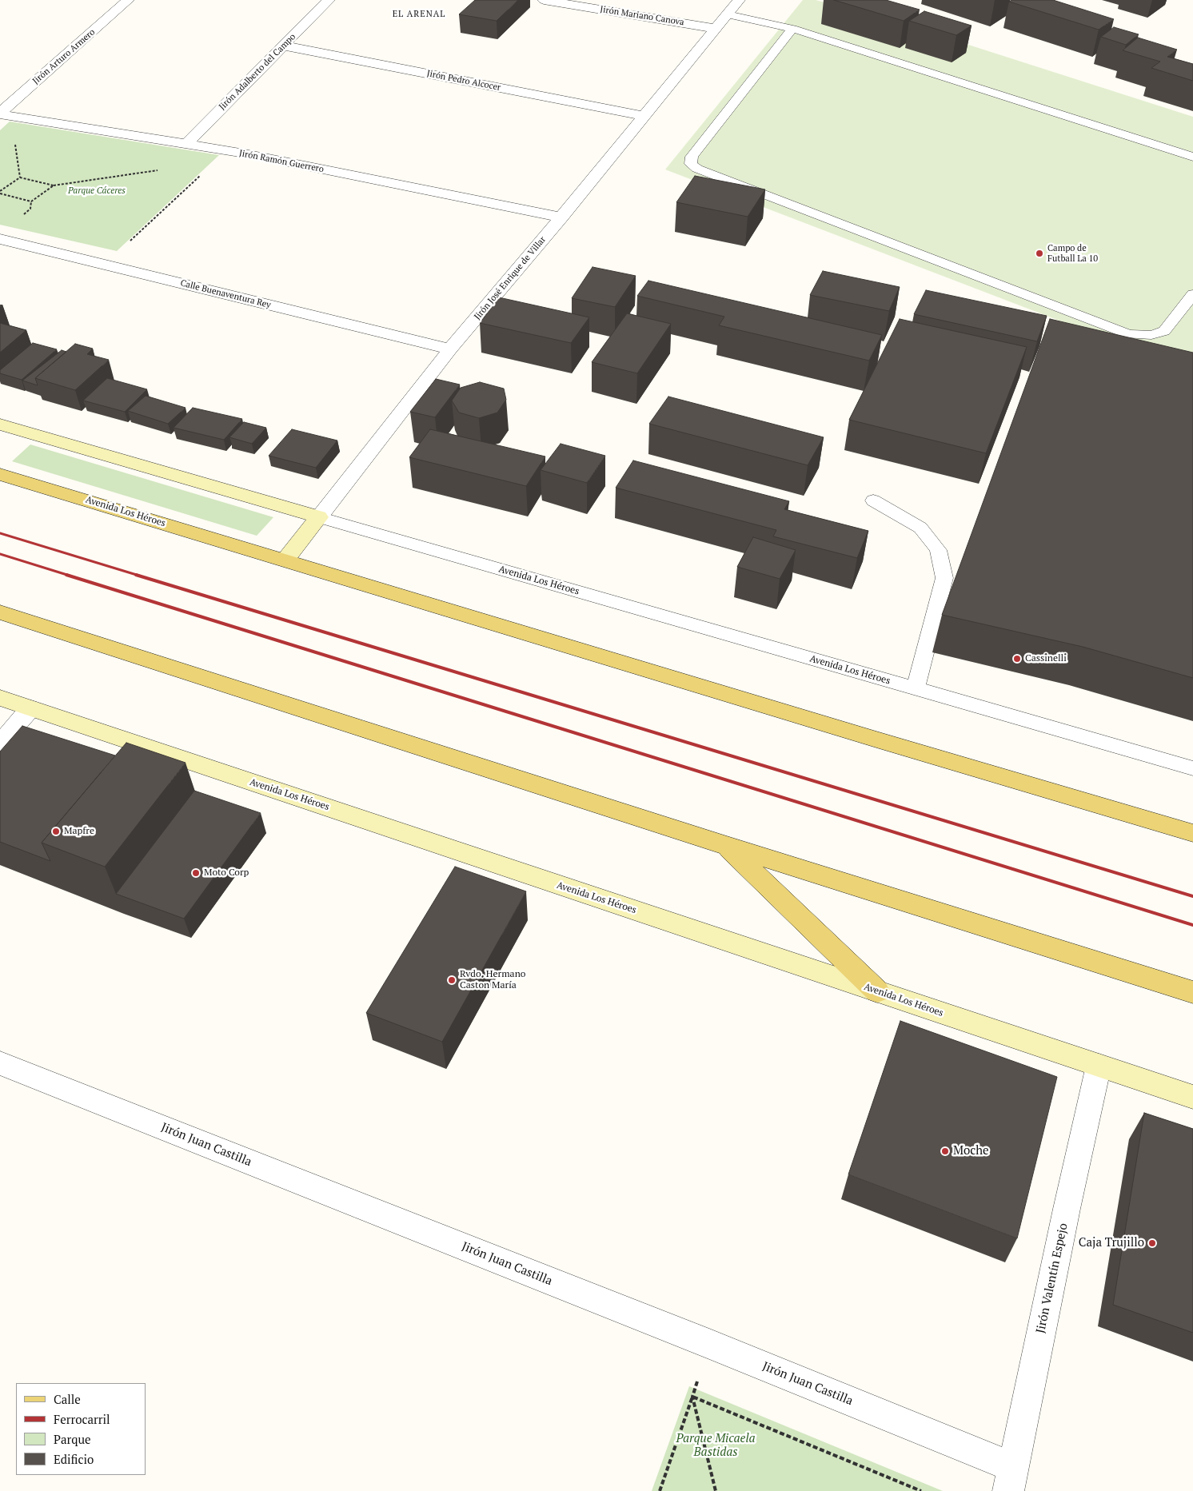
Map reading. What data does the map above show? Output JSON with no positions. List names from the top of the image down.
{
  "streets": {
    "main road": ["Avenida Los Héroes"],
    "street": [
      "Jirón Mariano Canova",
      "Jirón Arturo Armero",
      "Jirón Adalberto del Campo",
      "Jirón Pedro Alcocer",
      "Jirón Ramón Guerrero",
      "Jirón José Enrique de Villar",
      "Calle Buenaventura Rey",
      "Jirón Juan Castilla",
      "Jirón Valentín Espejo"
    ]
  },
  "crossings": [
    ["Jirón Mariano Canova", "Jirón José Enrique de Villar"],
    ["Jirón Arturo Armero", "Jirón Ramón Guerrero"],
    ["Jirón Adalberto del Campo", "Jirón Pedro Alcocer"],
    ["Jirón Adalberto del Campo", "Jirón Ramón Guerrero"],
    ["Jirón Pedro Alcocer", "Jirón José Enrique de Villar"],
    ["Jirón Ramón Guerrero", "Jirón José Enrique de Villar"],
    ["Jirón José Enrique de Villar", "Calle Buenaventura Rey"],
    ["Jirón José Enrique de Villar", "Avenida Los Héroes"],
    ["Avenida Los Héroes", "Jirón Valentín Espejo"],
    ["Jirón Juan Castilla", "Jirón Valentín Espejo"]
  ],
  "districts": ["EL ARENAL"],
  "parks": ["Parque Cáceres", "Parque Micaela Bastidas"],
  "places": [
    "Campo de Futball La 10",
    "Cassinelli",
    "Mapfre",
    "Moto Corp",
    "Rvdo. Hermano Caston María",
    "Moche",
    "Caja Trujillo"
  ],
  "legend": [
    "Calle",
    "Ferrocarril",
    "Parque",
    "Edificio"
  ]
}
